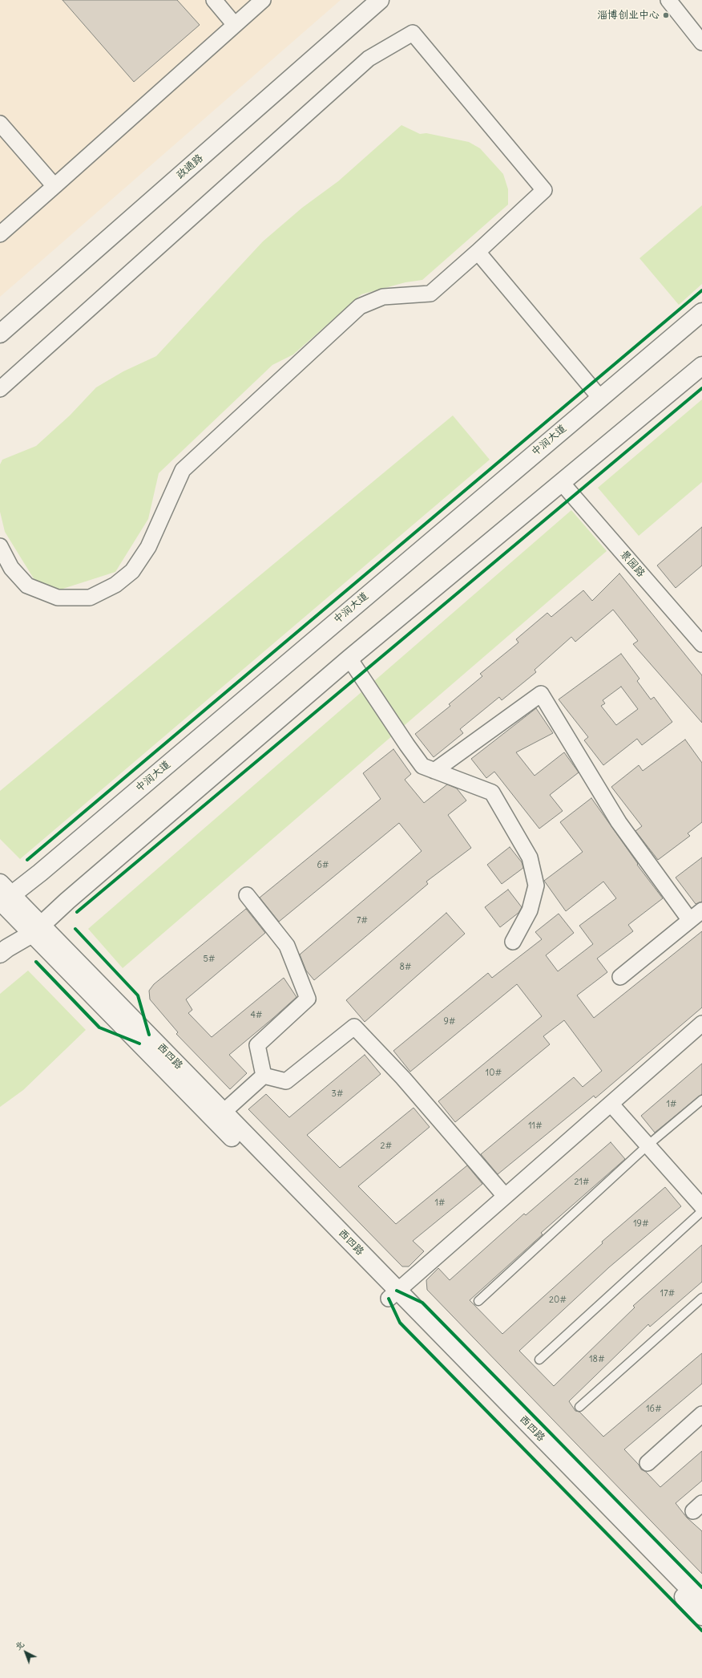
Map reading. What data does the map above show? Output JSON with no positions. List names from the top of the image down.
{
  "streets": {
    "street": [
      "政通路",
      "中润大道",
      "景园路",
      "西四路"
    ]
  },
  "crossings": [
    ["中润大道", "西四路"]
  ],
  "places": ["淄博创业中心"],
  "house_numbers": [
    "6#",
    "7#",
    "5#",
    "8#",
    "4#",
    "9#",
    "10#",
    "3#",
    "1#",
    "11#",
    "2#",
    "21#",
    "1#",
    "19#",
    "17#",
    "20#",
    "18#",
    "16#"
  ],
  "north": "top left"
}
